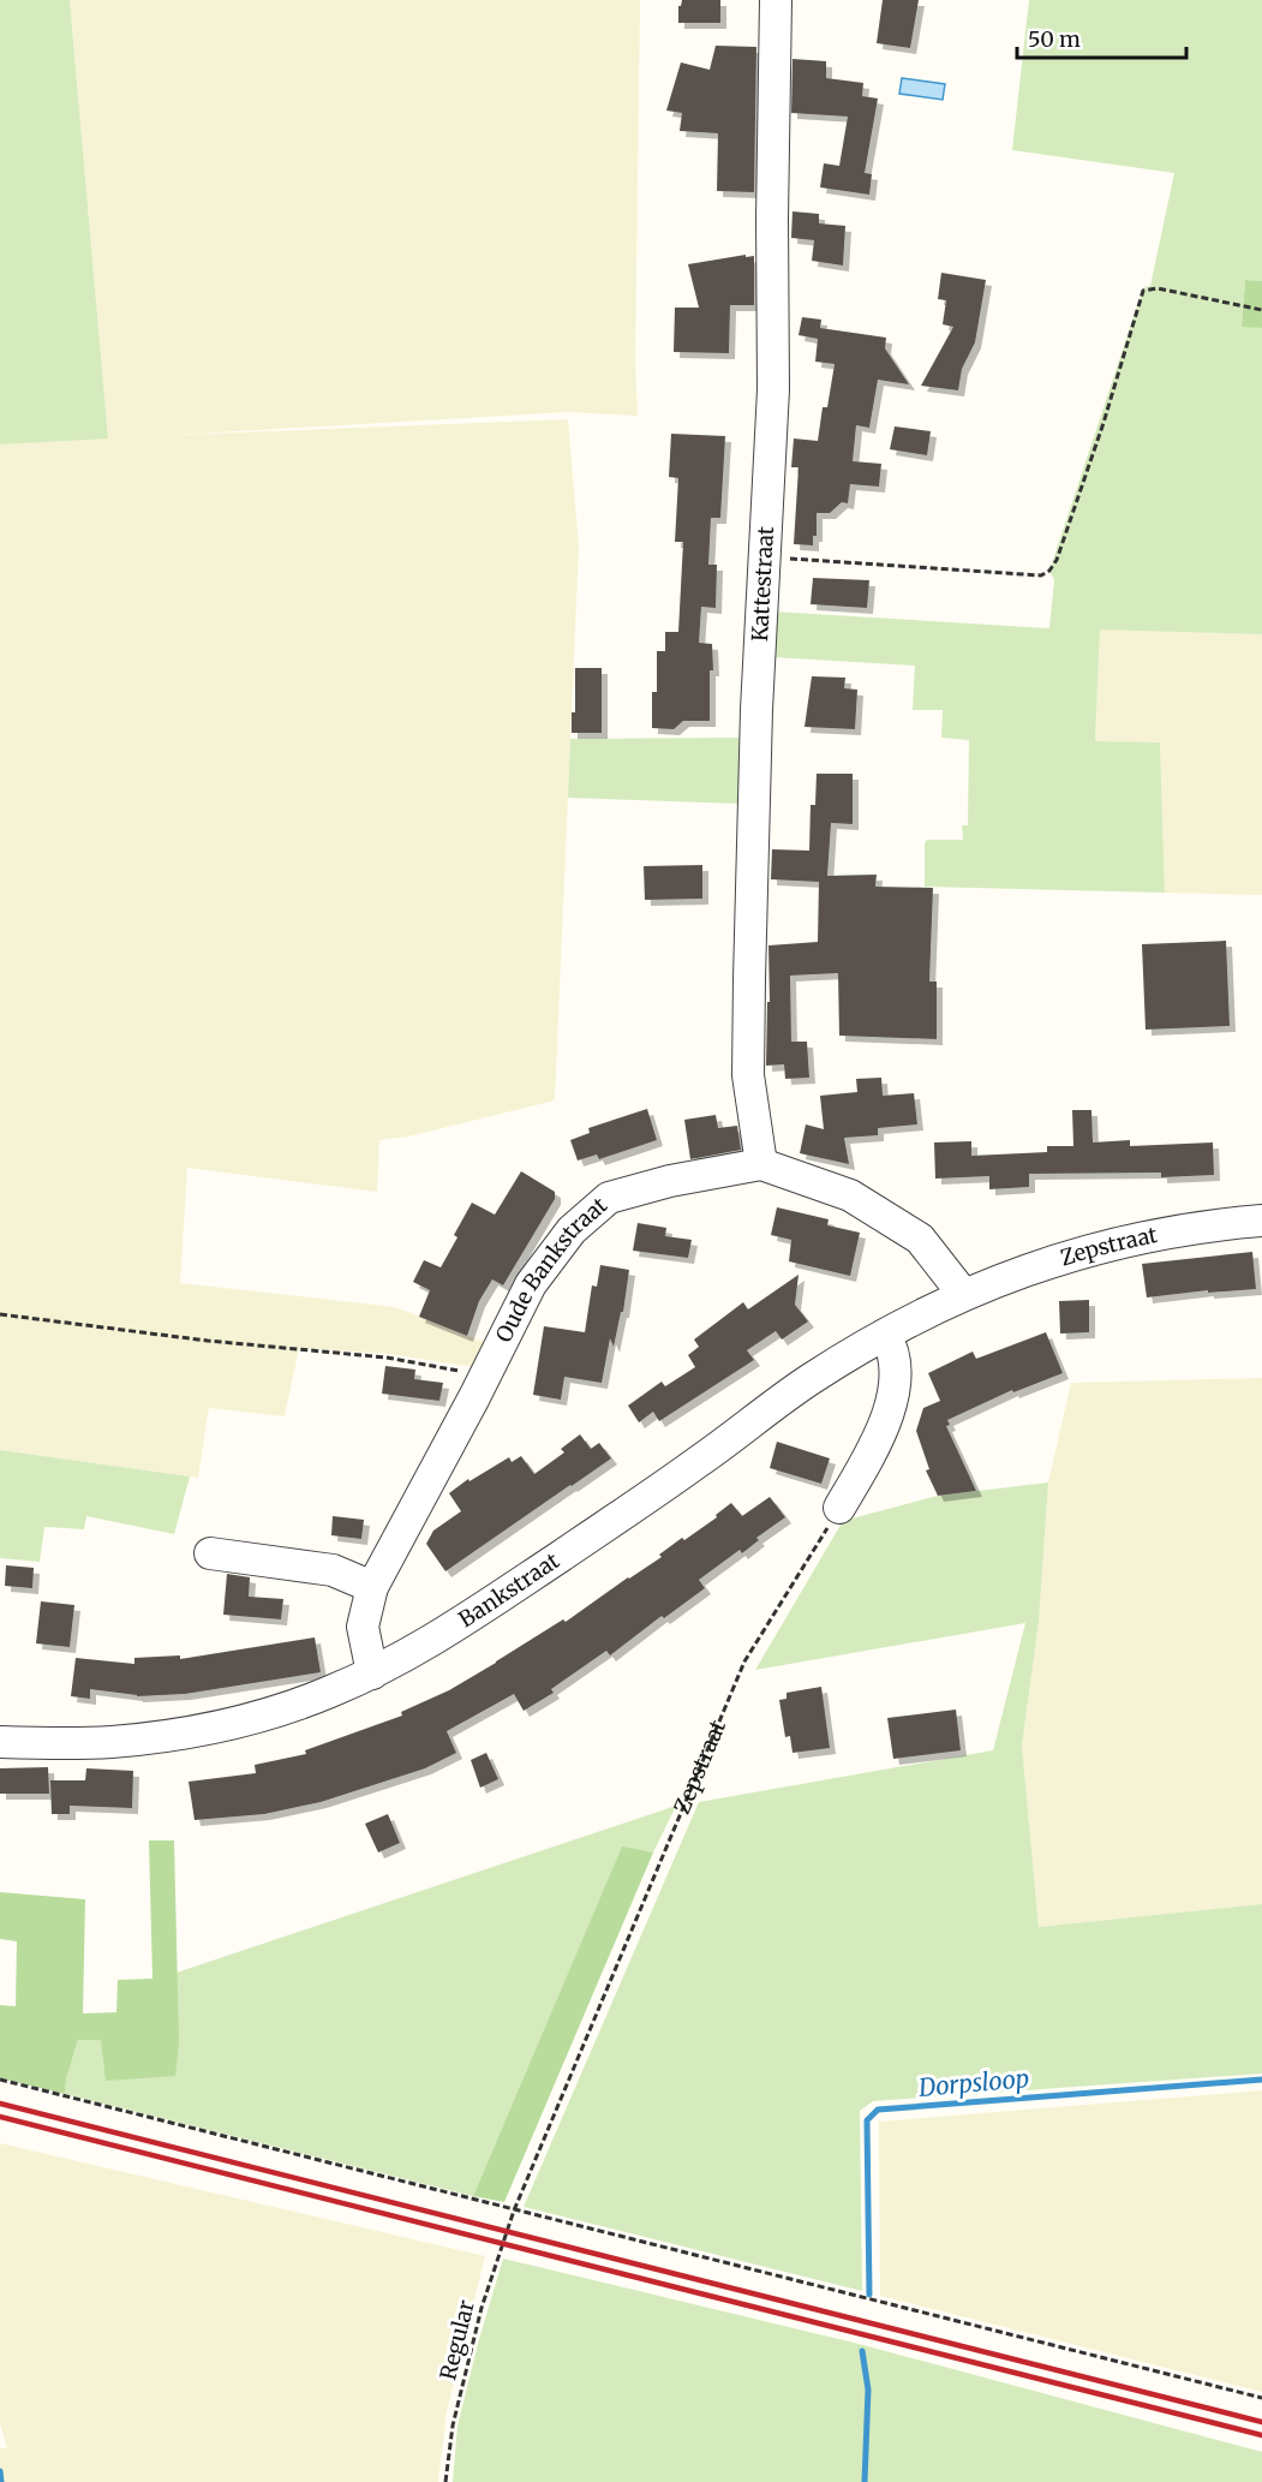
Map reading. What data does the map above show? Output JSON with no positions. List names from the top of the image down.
{
  "streets": {
    "street": [
      "Kattestraat",
      "Zepstraat",
      "Oude Bankstraat",
      "Bankstraat"
    ],
    "path": ["Regular"]
  },
  "crossings": [
    ["Kattestraat", "Oude Bankstraat"],
    ["Zepstraat", "Oude Bankstraat"],
    ["Zepstraat", "Bankstraat"],
    ["Zepstraat", "Regular"],
    ["Oude Bankstraat", "Bankstraat"]
  ],
  "water": ["Dorpsloop"],
  "scale_bar": "50 m"
}
